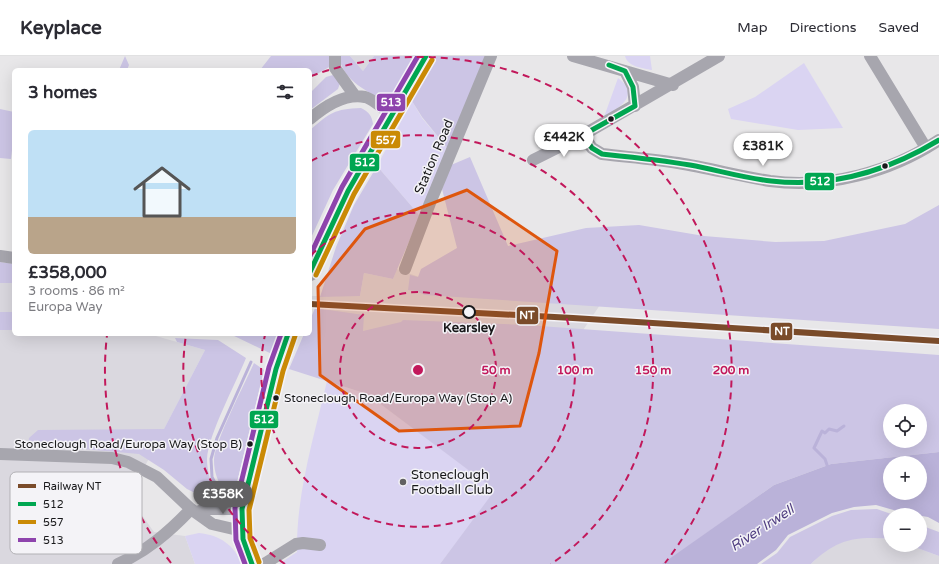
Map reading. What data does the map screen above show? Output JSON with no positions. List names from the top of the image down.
{
  "streets": {
    "street": ["Station Road"]
  },
  "water": ["River Irwell"],
  "places": [
    "Kearsley",
    "Stoneclough Road/Europa Way (Stop A)",
    "Stoneclough Road/Europa Way (Stop B)",
    "Stoneclough Football Club"
  ],
  "lines": [
    "transit line 512",
    "transit line 513",
    "transit line 557",
    "rail line NT"
  ],
  "legend": [
    "Railway NT",
    "512",
    "557",
    "513"
  ],
  "page": {
    "header": "Keyplace",
    "nav": ["Map", "Directions", "Saved"],
    "heading": "3 homes",
    "list": [
      {
        "name": "£358,000",
        "note": "3 rooms · 86 m² · Europa Way"
      }
    ],
    "price": ["£442K", "£381K", "£358K"],
    "map_buttons": ["+", "−"]
  },
  "rings": [
    "50 m",
    "100 m",
    "150 m",
    "200 m"
  ]
}
